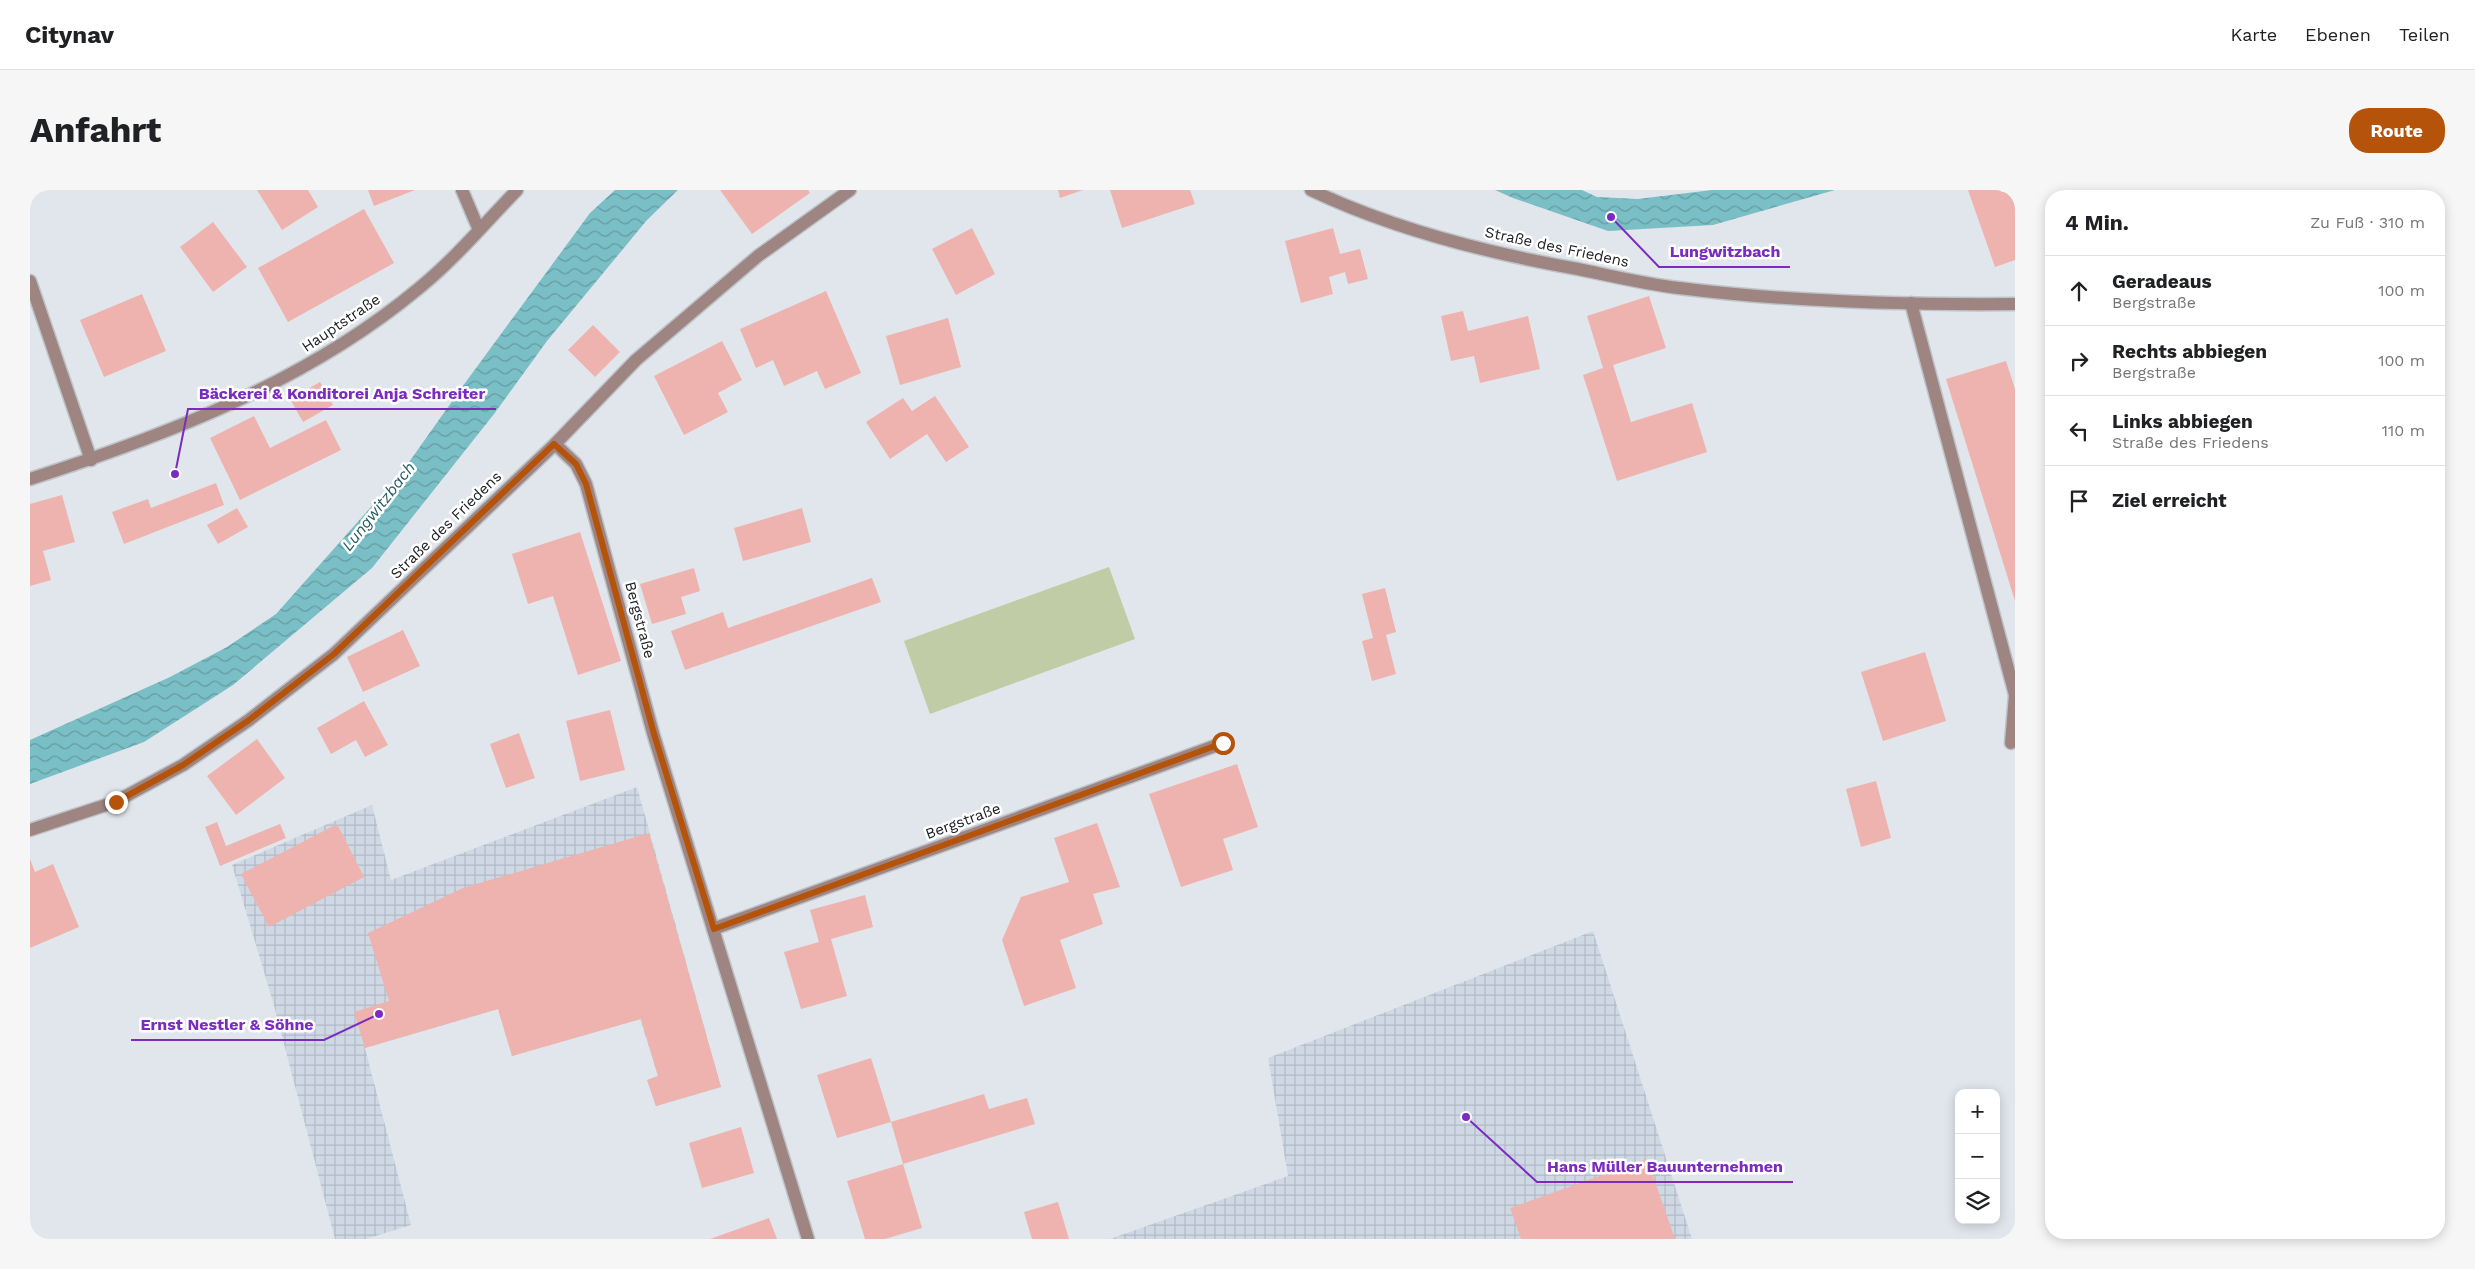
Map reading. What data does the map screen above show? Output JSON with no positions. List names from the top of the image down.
{
  "streets": {
    "street": ["Straße des Friedens", "Hauptstraße", "Bergstraße"]
  },
  "crossings": [
    ["Straße des Friedens", "Bergstraße"]
  ],
  "water": ["Lungwitzbach"],
  "places": [
    "Lungwitzbach",
    "Bäckerei & Konditorei Anja Schreiter",
    "Ernst Nestler & Söhne",
    "Hans Müller Bauunternehmen"
  ],
  "page": {
    "header": "Citynav",
    "nav": ["Karte", "Ebenen", "Teilen"],
    "buttons": "Route",
    "title": "Anfahrt",
    "heading": ["4 Min.", "Zu Fuß · 310 m"],
    "list": [
      ["Geradeaus", "Bergstraße", "100 m"],
      ["Rechts abbiegen", "Bergstraße", "100 m"],
      ["Links abbiegen", "Straße des Friedens", "110 m"],
      "Ziel erreicht"
    ],
    "map_buttons": ["+", "−"]
  }
}
